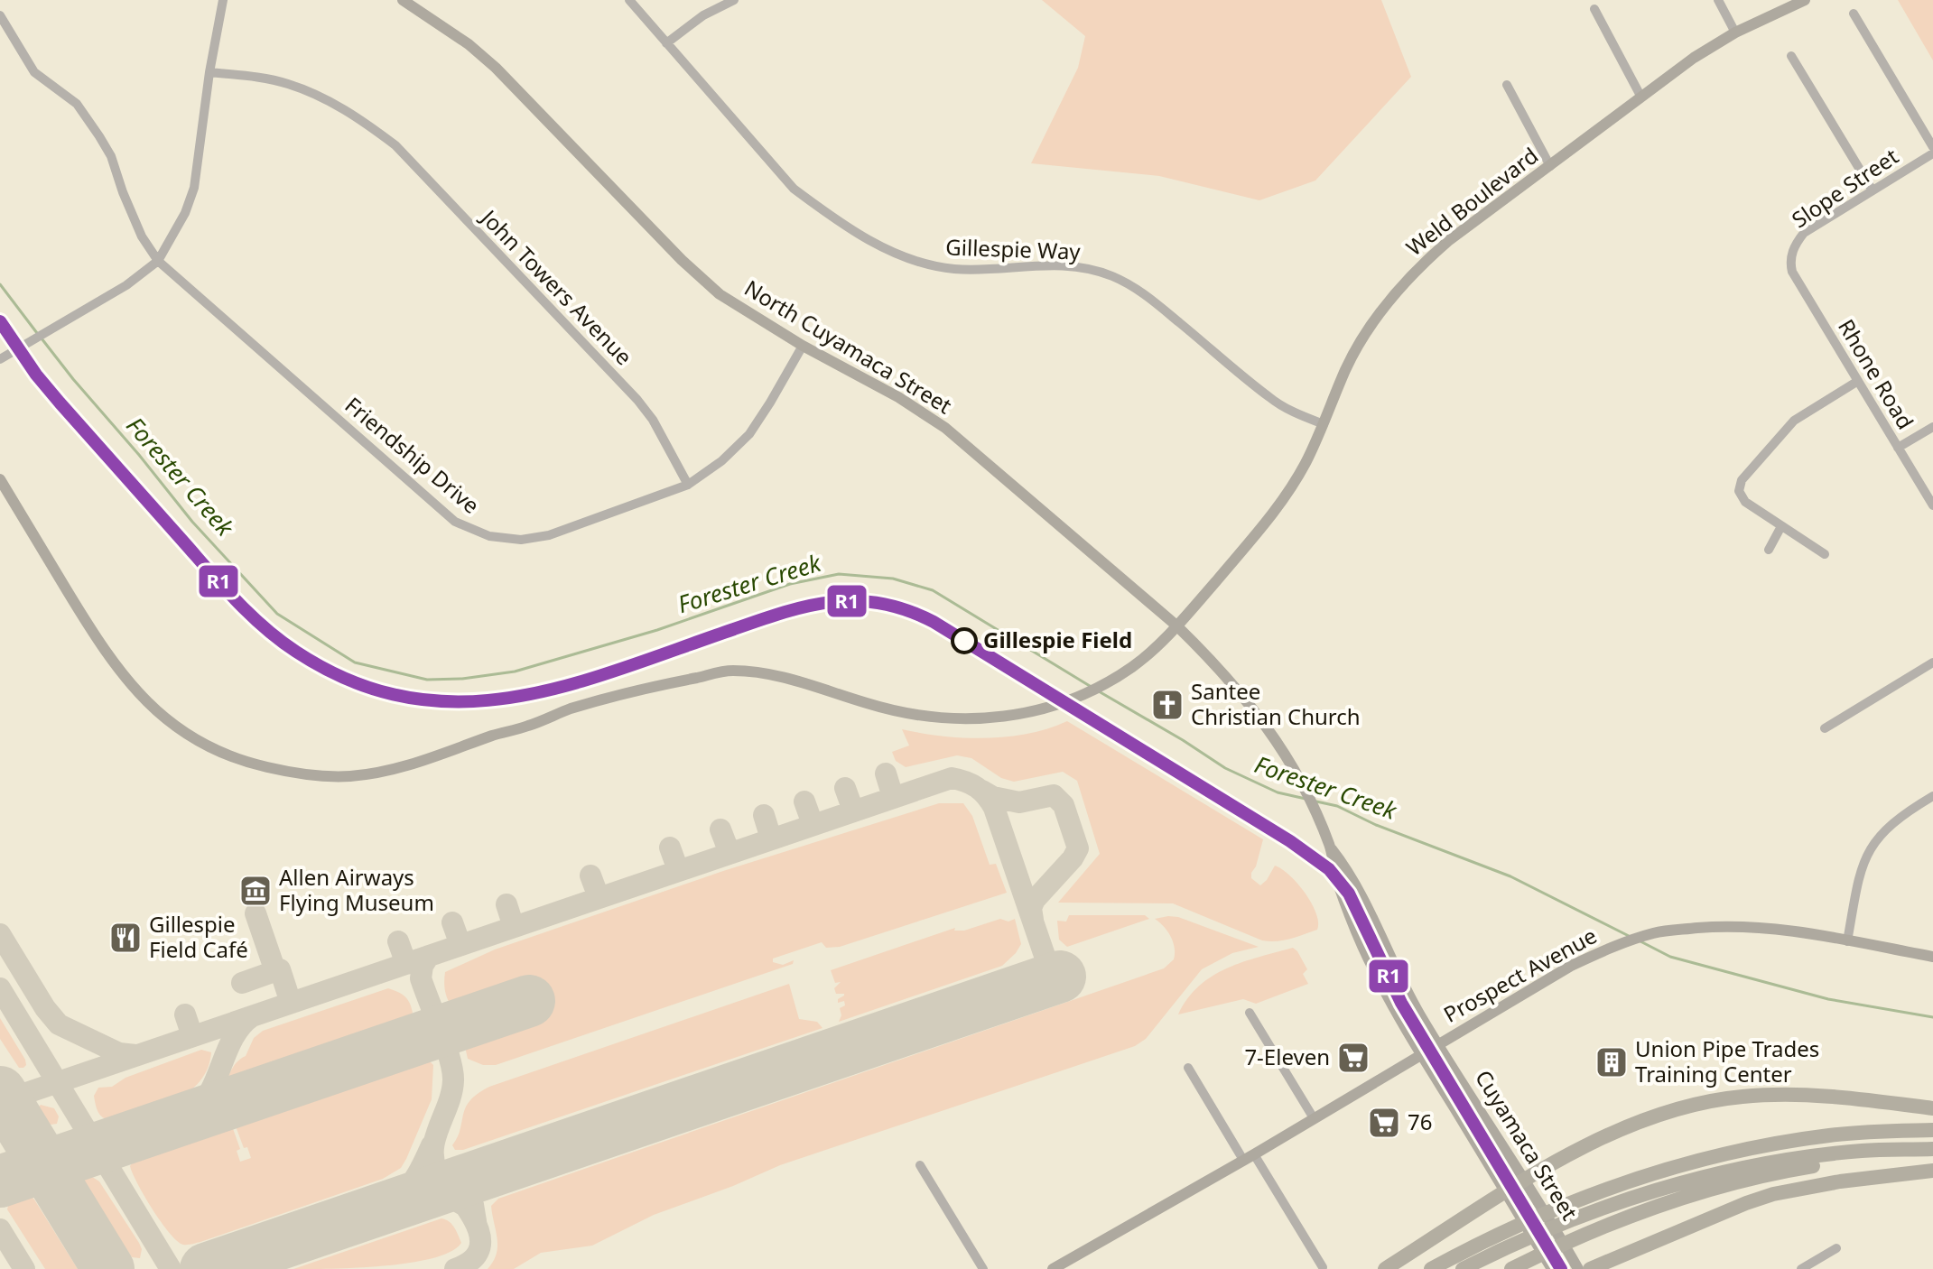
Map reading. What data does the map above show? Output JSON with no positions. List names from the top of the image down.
{
  "streets": {
    "main road": [
      "Weld Boulevard",
      "North Cuyamaca Street",
      "Prospect Avenue",
      "Cuyamaca Street"
    ],
    "street": [
      "Slope Street",
      "Gillespie Way",
      "John Towers Avenue",
      "Rhone Road",
      "Friendship Drive"
    ]
  },
  "crossings": [
    ["Slope Street", "Rhone Road"],
    ["Weld Boulevard", "Gillespie Way"],
    ["Weld Boulevard", "North Cuyamaca Street"],
    ["John Towers Avenue", "Friendship Drive"],
    ["North Cuyamaca Street", "Prospect Avenue"],
    ["North Cuyamaca Street", "Cuyamaca Street"],
    ["Prospect Avenue", "Cuyamaca Street"]
  ],
  "water": ["Forester Creek"],
  "places": {
    "other": ["Gillespie Field"],
    "church": ["Santee Christian Church"],
    "museum": ["Allen Airways Flying Museum"],
    "restaurant": ["Gillespie Field Café"],
    "supermarket": ["7-Eleven", "76"],
    "building": ["Union Pipe Trades Training Center"]
  },
  "lines": ["transit line R1"]
}
